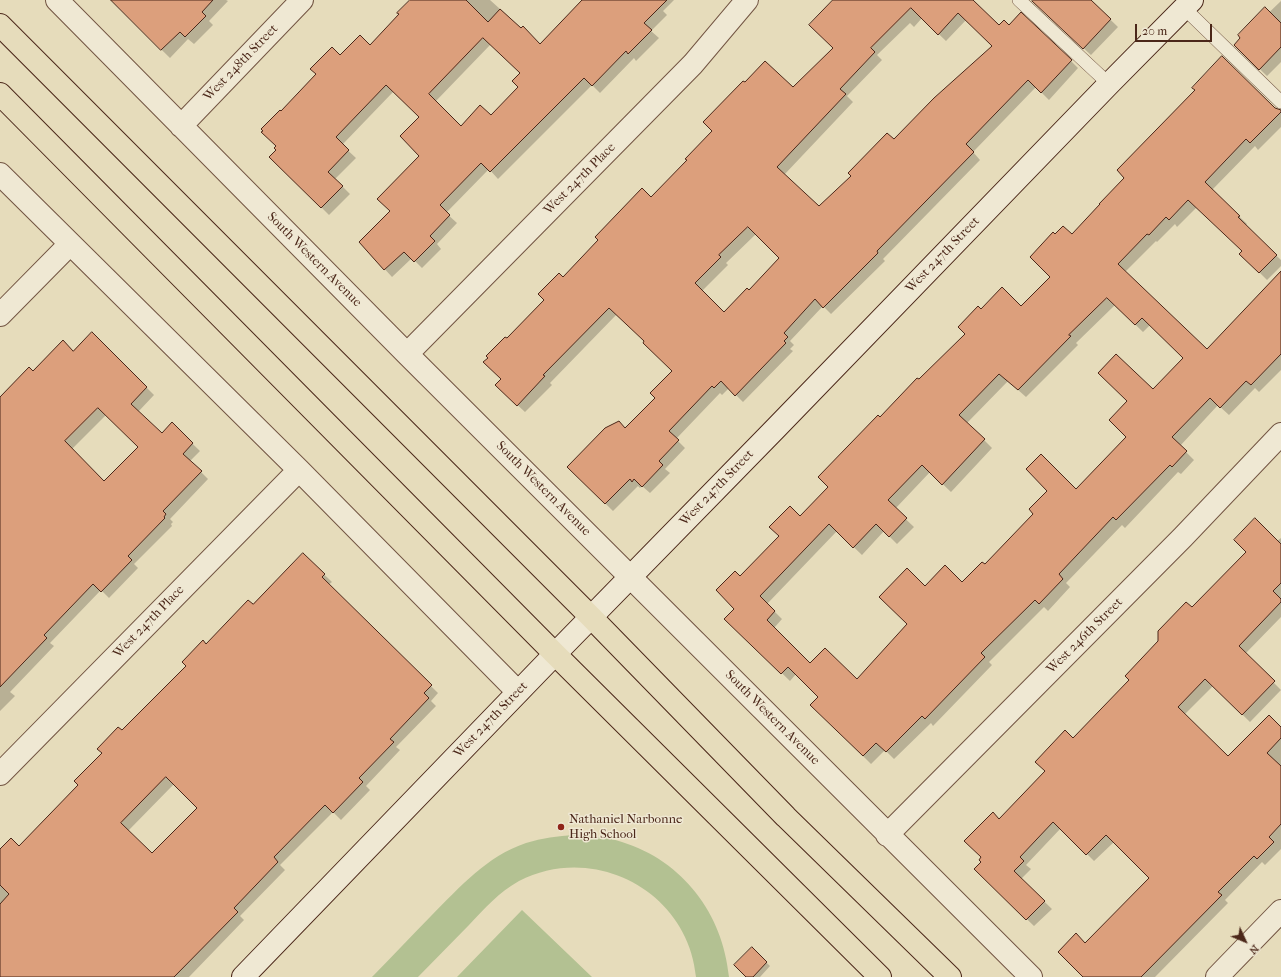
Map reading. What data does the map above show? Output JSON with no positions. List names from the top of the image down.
{
  "streets": {
    "street": [
      "West 248th Street",
      "West 247th Place",
      "West 247th Street",
      "South Western Avenue",
      "West 246th Street"
    ]
  },
  "crossings": [
    ["West 248th Street", "South Western Avenue"],
    ["West 247th Place", "South Western Avenue"],
    ["West 247th Street", "South Western Avenue"],
    ["South Western Avenue", "West 246th Street"]
  ],
  "places": ["Nathaniel Narbonne High School"],
  "scale_bar": "20 m",
  "north": "bottom right"
}
